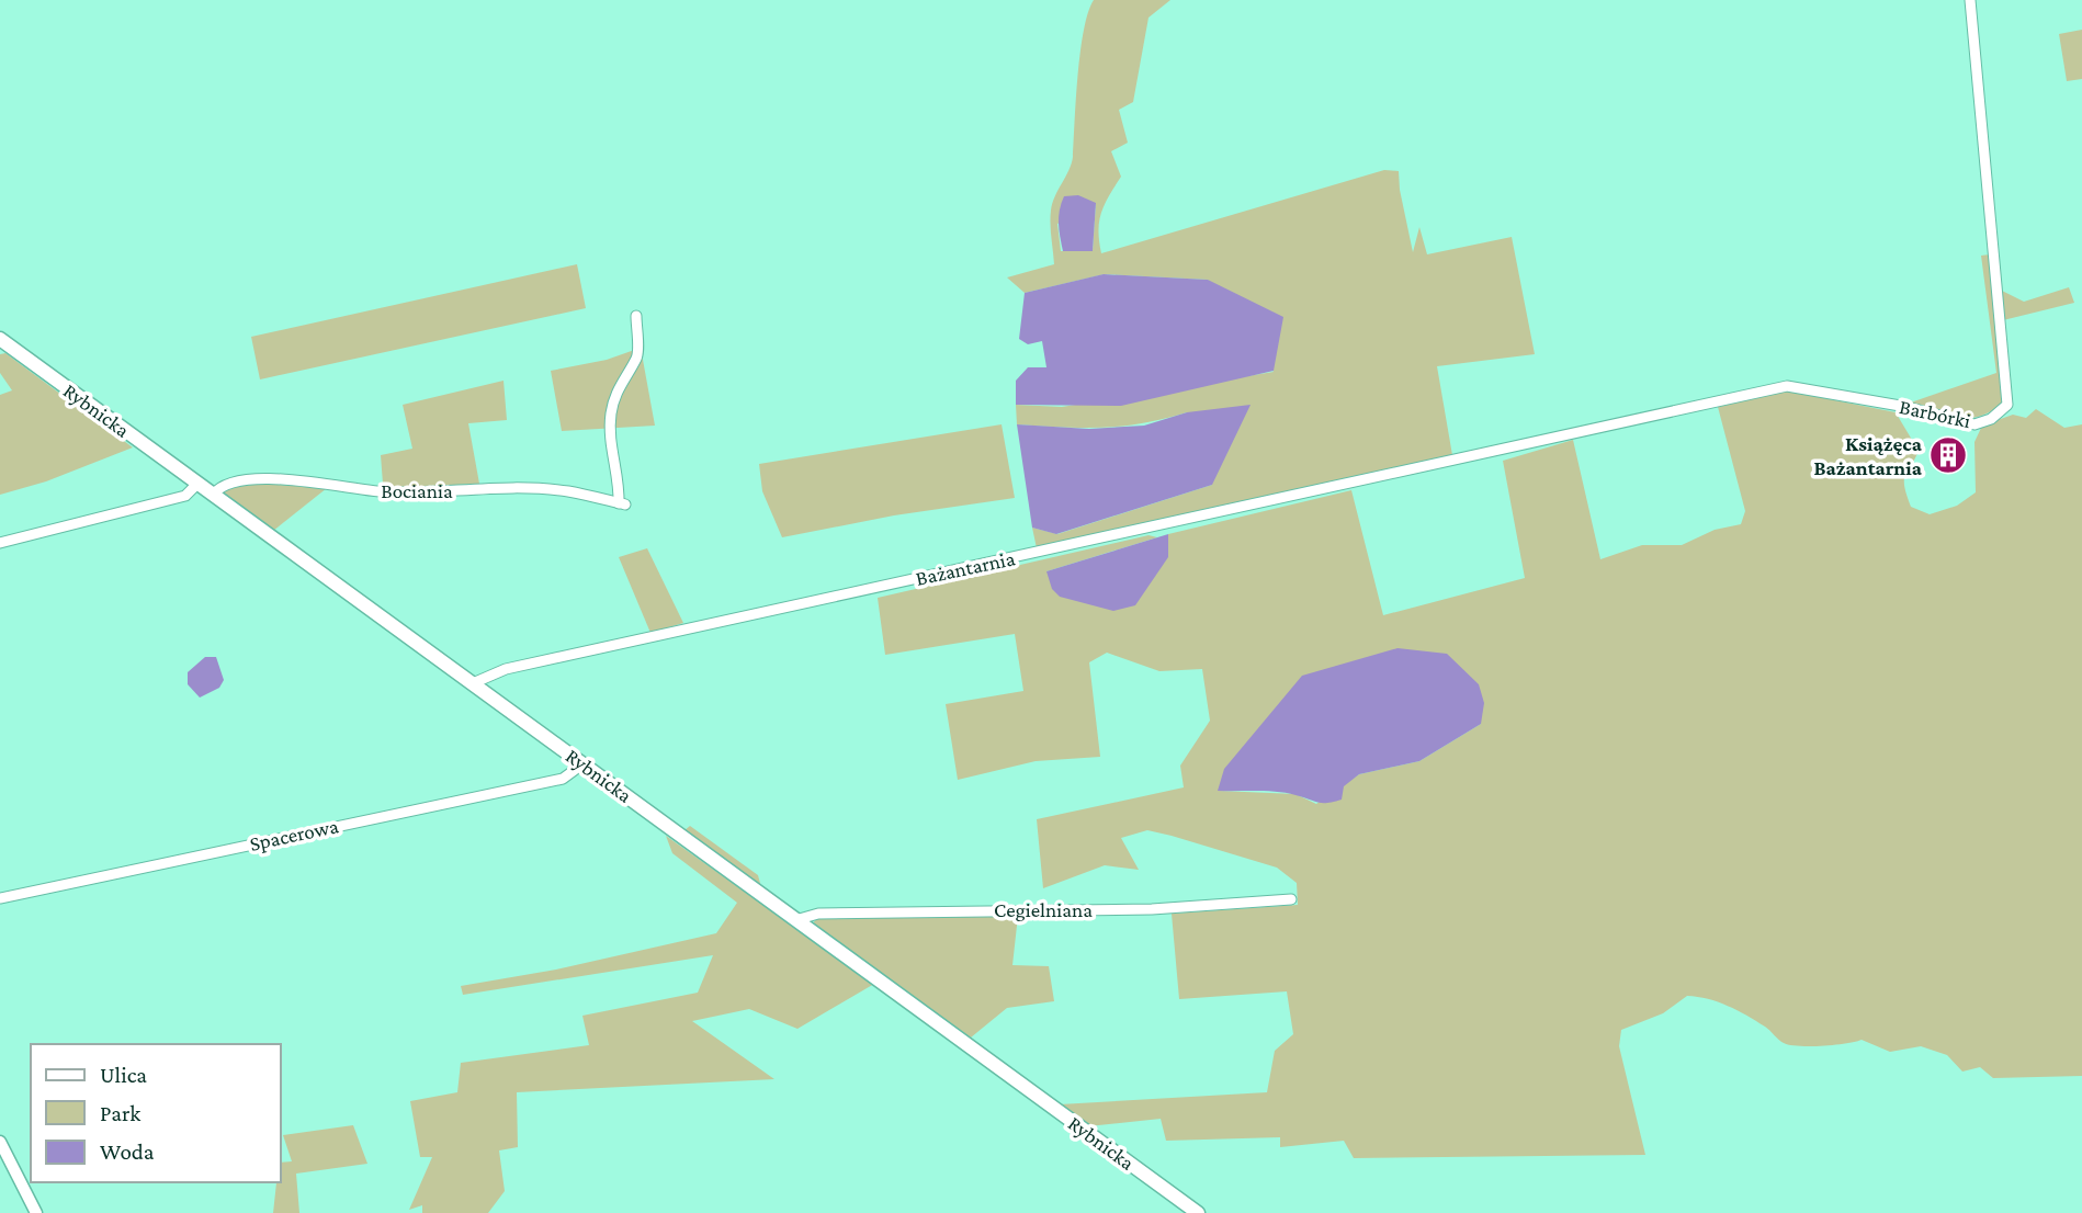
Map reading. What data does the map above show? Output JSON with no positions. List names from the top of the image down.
{
  "streets": {
    "main road": ["Rybnicka"],
    "street": [
      "Barbórki",
      "Bociania",
      "Bażantarnia",
      "Spacerowa",
      "Cegielniana"
    ]
  },
  "crossings": [
    ["Rybnicka", "Bociania"],
    ["Rybnicka", "Bażantarnia"],
    ["Rybnicka", "Spacerowa"],
    ["Rybnicka", "Cegielniana"],
    ["Barbórki", "Bażantarnia"]
  ],
  "places": {
    "building": ["Książęca Bażantarnia"]
  },
  "legend": ["Ulica", "Park", "Woda"]
}
